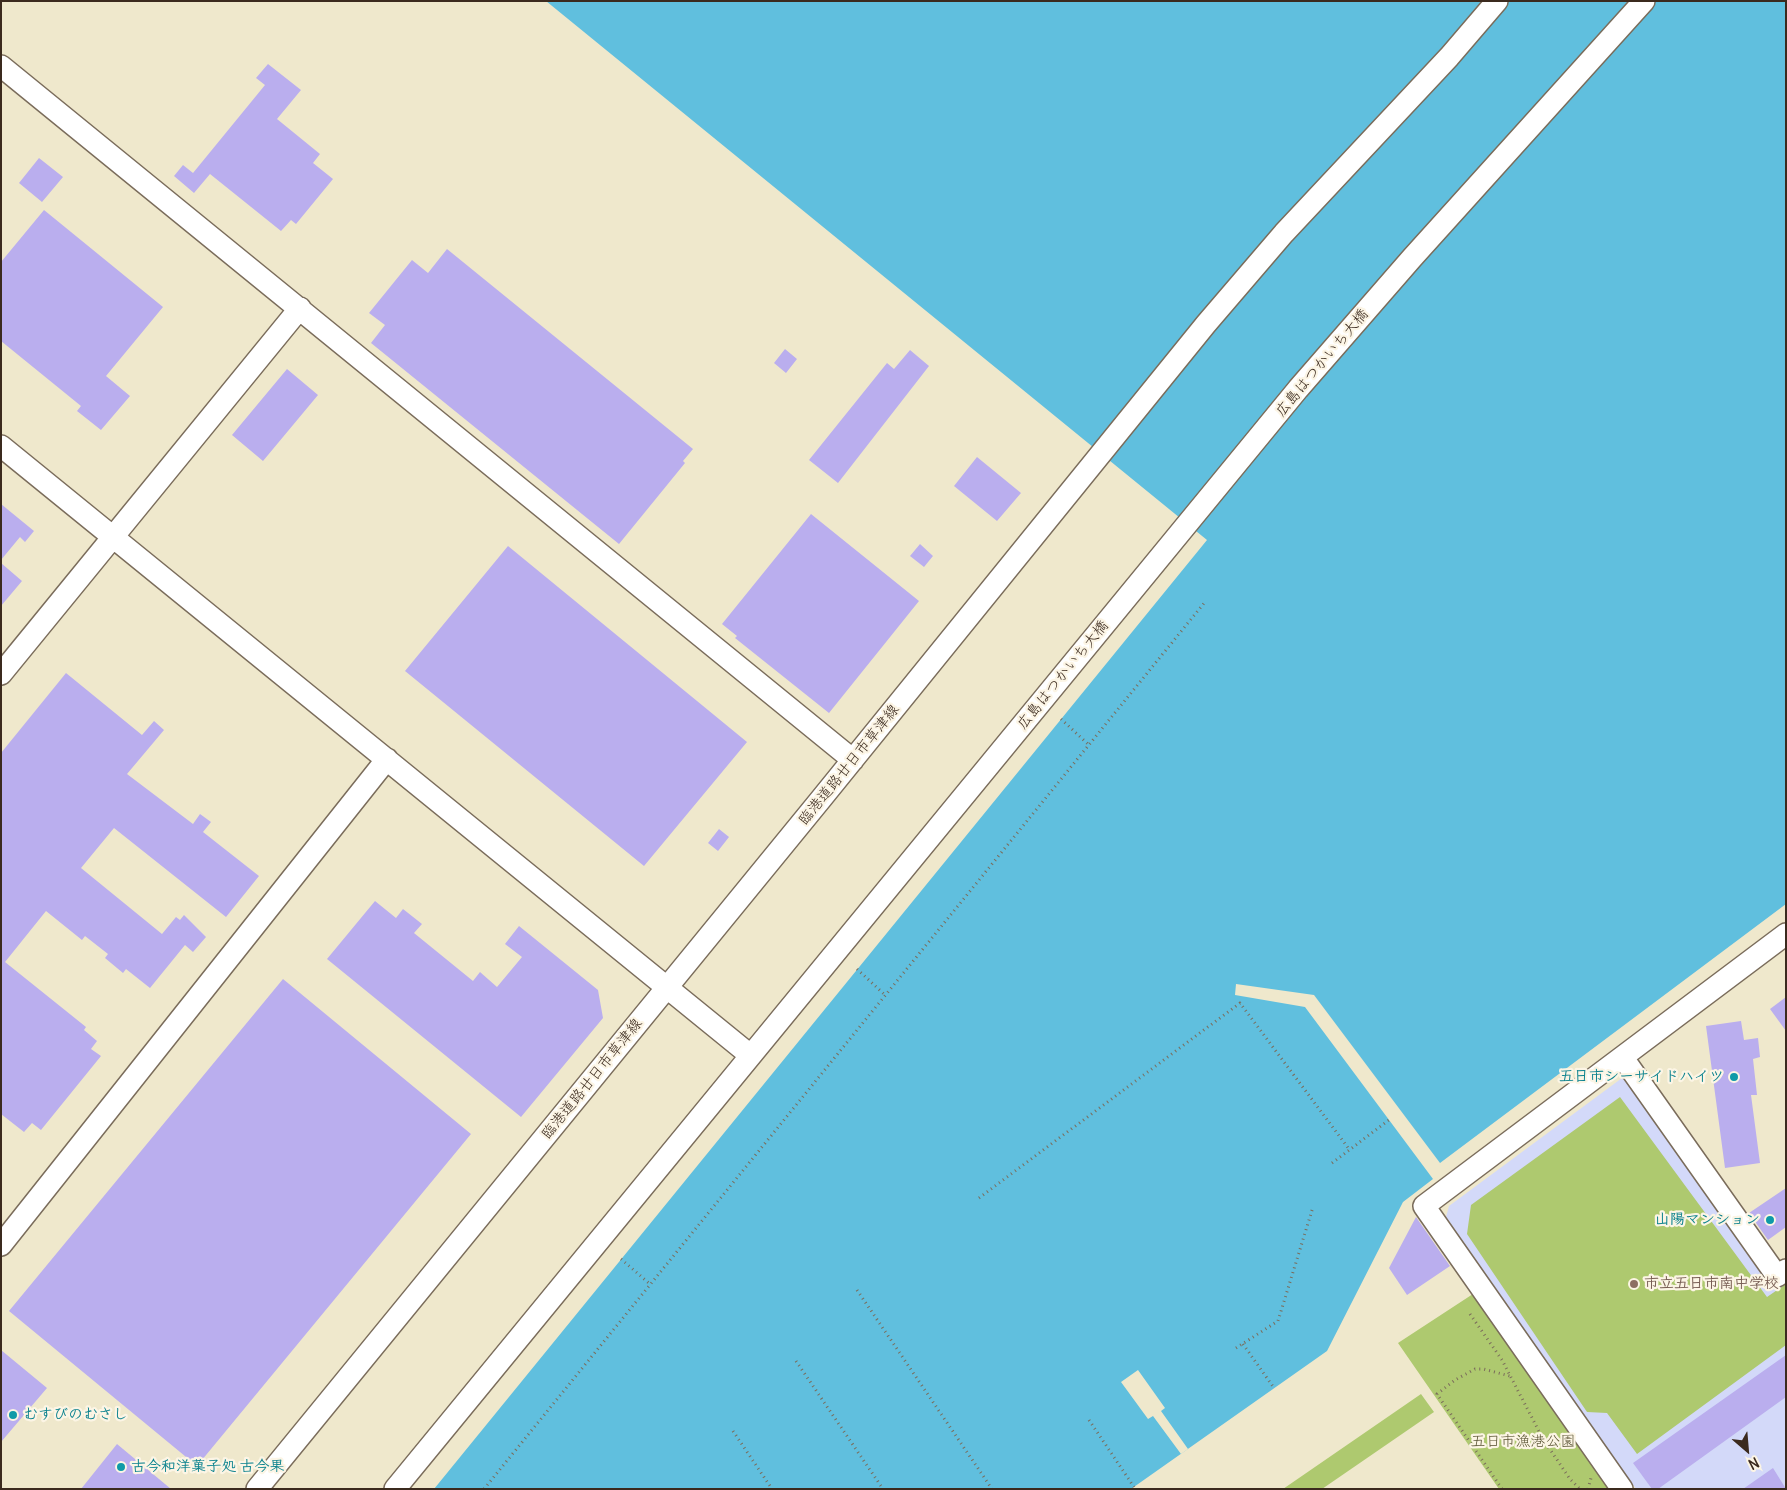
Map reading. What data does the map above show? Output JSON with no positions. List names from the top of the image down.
{
  "streets": {
    "street": ["広島はつかいち大橋", "臨港道路廿日市草津線"]
  },
  "parks": ["五日市漁港公園"],
  "places": [
    "五日市シーサイドハイツ",
    "山陽マンション",
    "市立五日市南中学校",
    "むすびのむさし",
    "古今和洋菓子処 古今果"
  ],
  "north": "bottom right"
}
